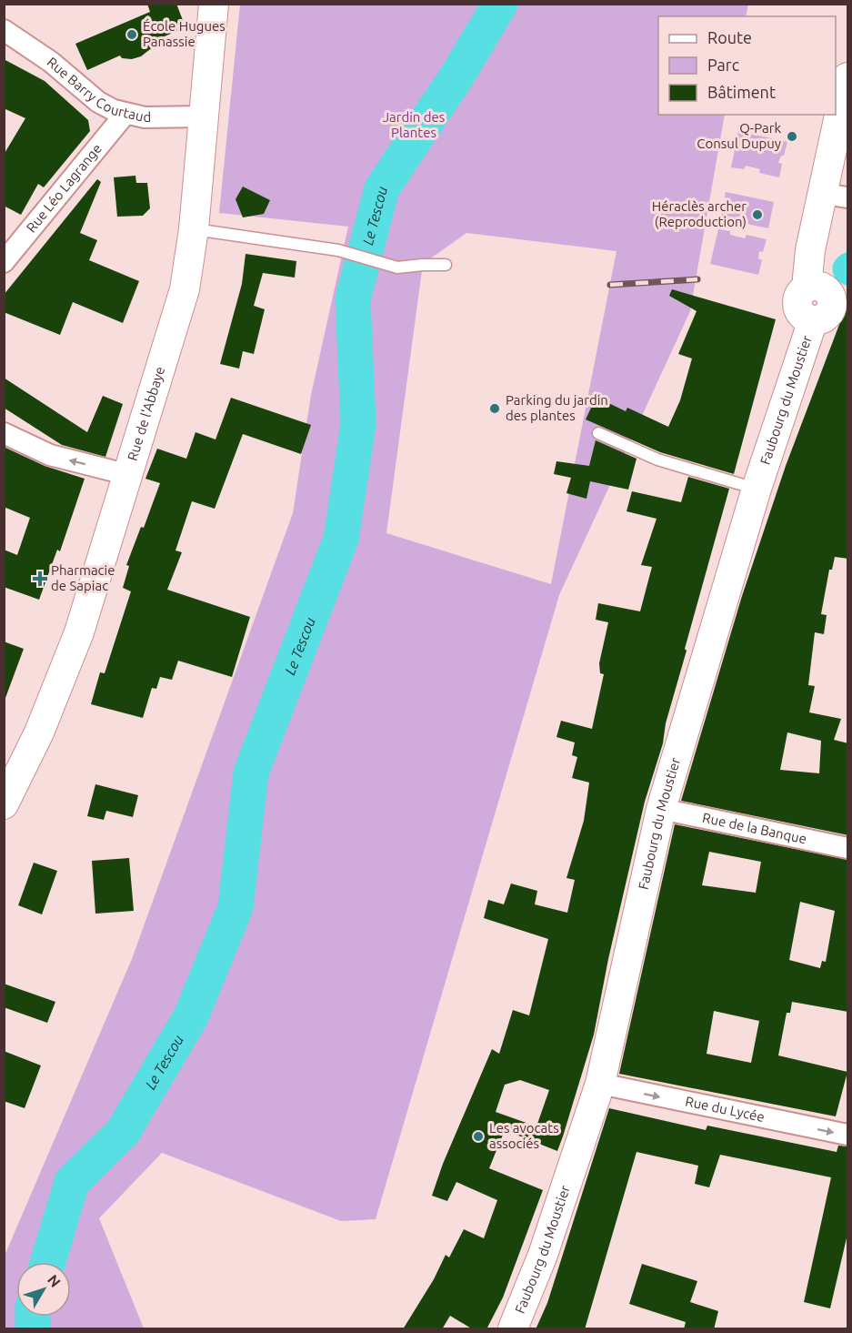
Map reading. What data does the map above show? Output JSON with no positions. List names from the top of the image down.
{
  "streets": {
    "main road": ["Faubourg du Moustier", "Rue de l'Abbaye"],
    "street": [
      "Rue Barry Courtaud",
      "Rue Léo Lagrange",
      "Rue de la Banque",
      "Rue du Lycée"
    ]
  },
  "crossings": [
    ["Rue Barry Courtaud", "Rue Léo Lagrange"],
    ["Rue Barry Courtaud", "Rue de l'Abbaye"],
    ["Faubourg du Moustier", "Rue de la Banque"],
    ["Faubourg du Moustier", "Rue du Lycée"]
  ],
  "one_way": ["Rue du Lycée"],
  "water": ["Le Tescou"],
  "parks": ["Jardin des Plantes"],
  "places": {
    "other": [
      "École Hugues Panassie",
      "Q-Park Consul Dupuy",
      "Héraclès archer (Reproduction)",
      "Parking du jardin des plantes",
      "Les avocats associés"
    ],
    "health": ["Pharmacie de Sapiac"]
  },
  "legend": ["Route", "Parc", "Bâtiment"],
  "north": "top right"
}
